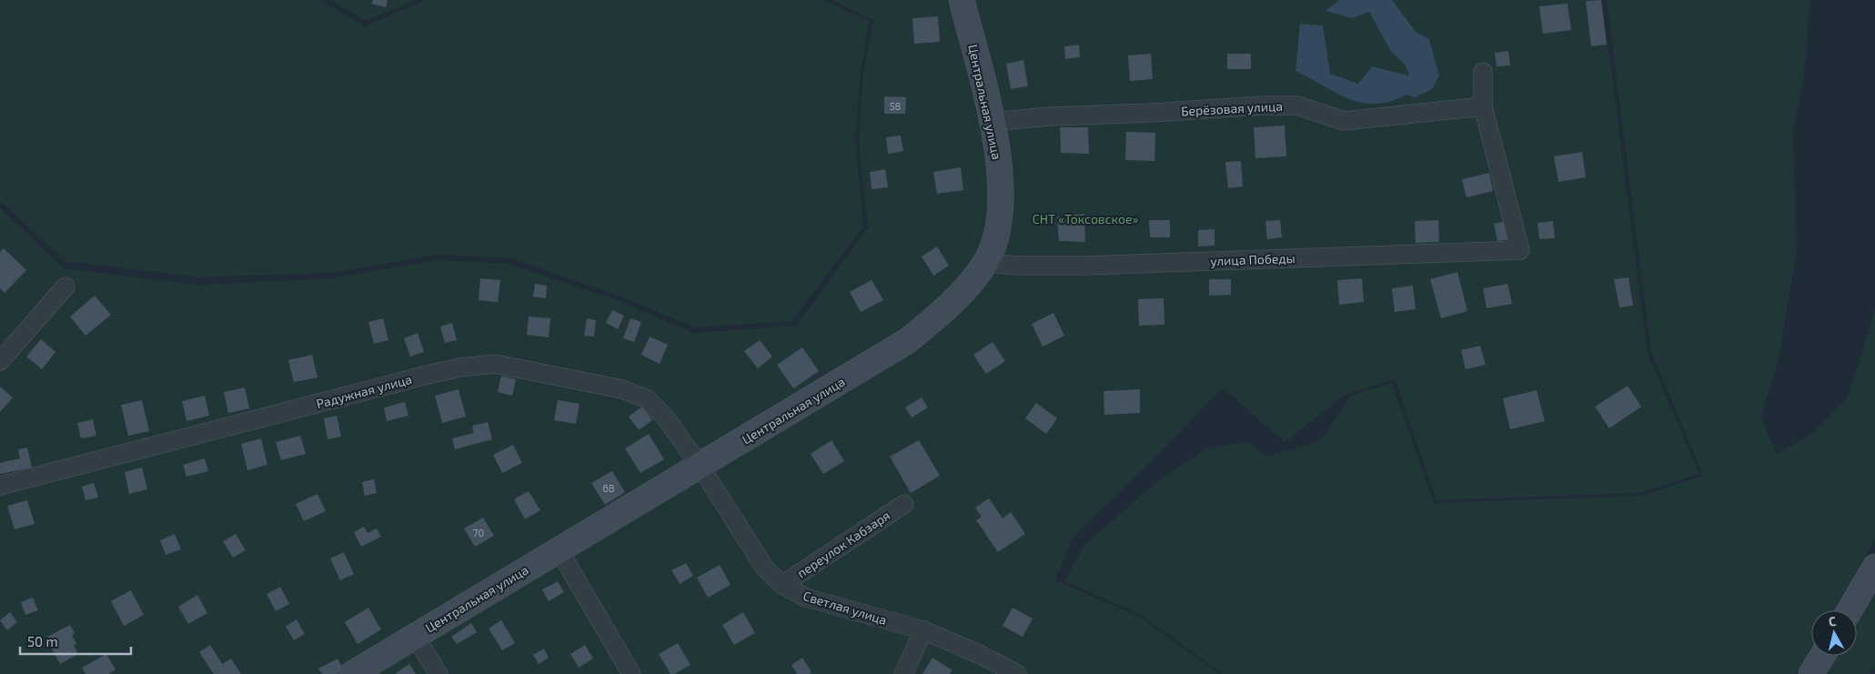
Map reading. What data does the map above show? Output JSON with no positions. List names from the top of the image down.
{
  "streets": {
    "street": [
      "Центральная улица",
      "Берёзовая улица",
      "улица Победы",
      "Радужная улица",
      "переулок Кабзаря",
      "Светлая улица"
    ]
  },
  "crossings": [
    ["Центральная улица", "Берёзовая улица"],
    ["Центральная улица", "улица Победы"],
    ["Центральная улица", "Радужная улица"],
    ["Центральная улица", "Светлая улица"],
    ["Берёзовая улица", "улица Победы"],
    ["Радужная улица", "Светлая улица"],
    ["переулок Кабзаря", "Светлая улица"]
  ],
  "parks": ["СНТ «Токсовское»"],
  "house_numbers": ["58", "68", "70"],
  "scale_bar": "50 m",
  "north": "top"
}
